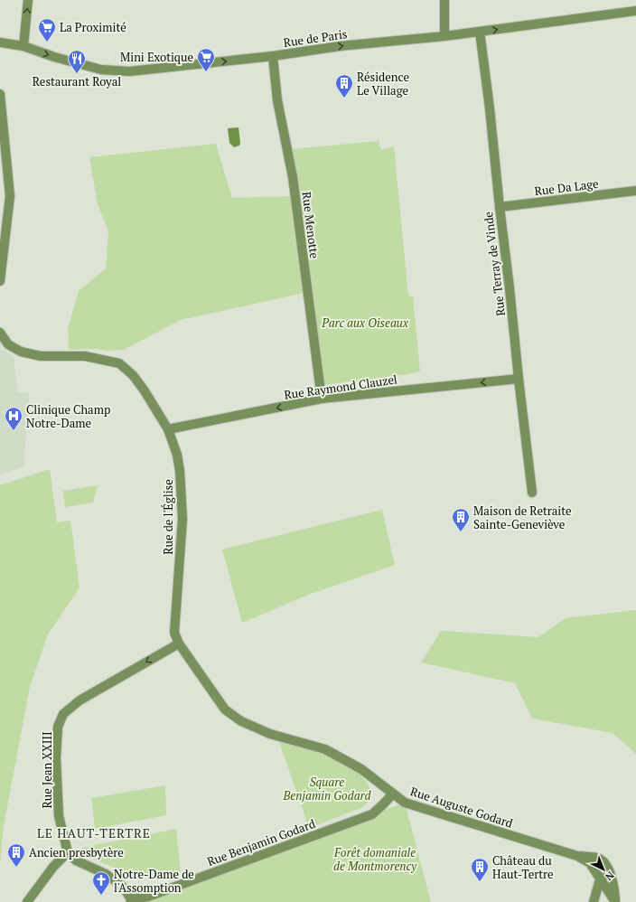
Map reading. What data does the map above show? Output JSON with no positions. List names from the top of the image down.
{
  "streets": {
    "street": [
      "Rue de Paris",
      "Rue Da Lage",
      "Rue Menotte",
      "Rue Terray de Vinde",
      "Rue Raymond Clauzel",
      "Rue de l'Église",
      "Rue Jean XXIII",
      "Rue Auguste Godard",
      "Rue Benjamin Godard"
    ]
  },
  "crossings": [
    ["Rue de Paris", "Rue Menotte"],
    ["Rue de Paris", "Rue Terray de Vinde"],
    ["Rue Da Lage", "Rue Terray de Vinde"],
    ["Rue Menotte", "Rue Raymond Clauzel"],
    ["Rue Terray de Vinde", "Rue Raymond Clauzel"],
    ["Rue Raymond Clauzel", "Rue de l'Église"],
    ["Rue de l'Église", "Rue Jean XXIII"],
    ["Rue de l'Église", "Rue Auguste Godard"],
    ["Rue Jean XXIII", "Rue Auguste Godard"],
    ["Rue Auguste Godard", "Rue Benjamin Godard"]
  ],
  "one_way": ["Rue de Paris", "Rue Raymond Clauzel", "Rue Jean XXIII"],
  "districts": ["LE HAUT-TERTRE"],
  "parks": ["Parc aux Oiseaux", "Square Benjamin Godard", "Forêt domaniale de Montmorency"],
  "places": {
    "supermarket": ["La Proximité", "Mini Exotique"],
    "restaurant": ["Restaurant Royal"],
    "building": [
      "Résidence Le Village",
      "Maison de Retraite Sainte-Geneviève",
      "Ancien presbytère",
      "Château du Haut-Tertre"
    ],
    "hospital": ["Clinique Champ Notre-Dame"],
    "church": ["Notre-Dame de l'Assomption"]
  },
  "north": "bottom right"
}
